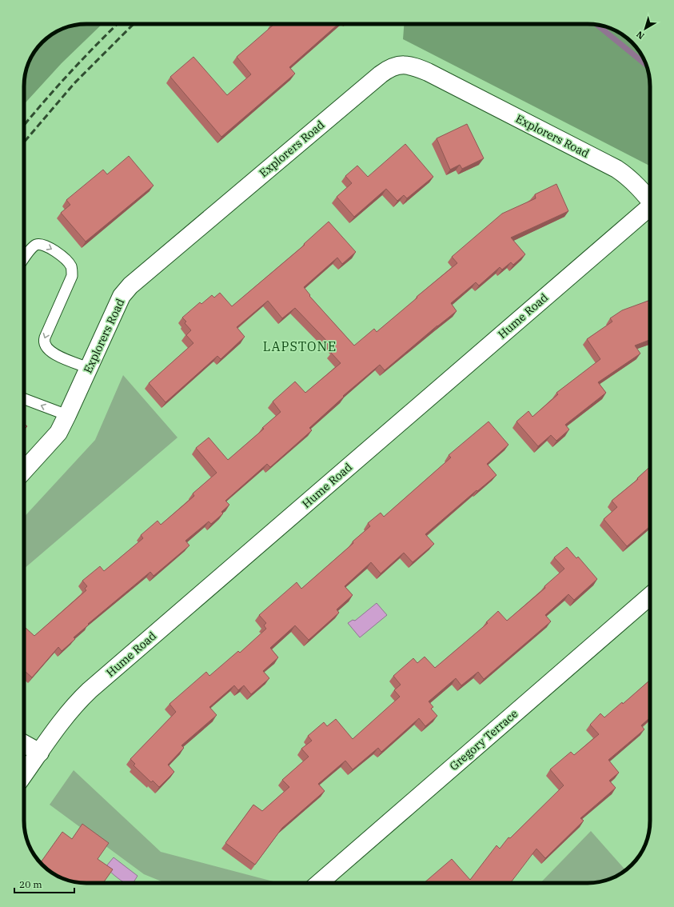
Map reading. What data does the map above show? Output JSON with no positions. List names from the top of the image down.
{
  "streets": {
    "street": ["Explorers Road", "Hume Road", "Gregory Terrace"]
  },
  "districts": ["LAPSTONE"],
  "scale_bar": "20 m",
  "north": "bottom left"
}
